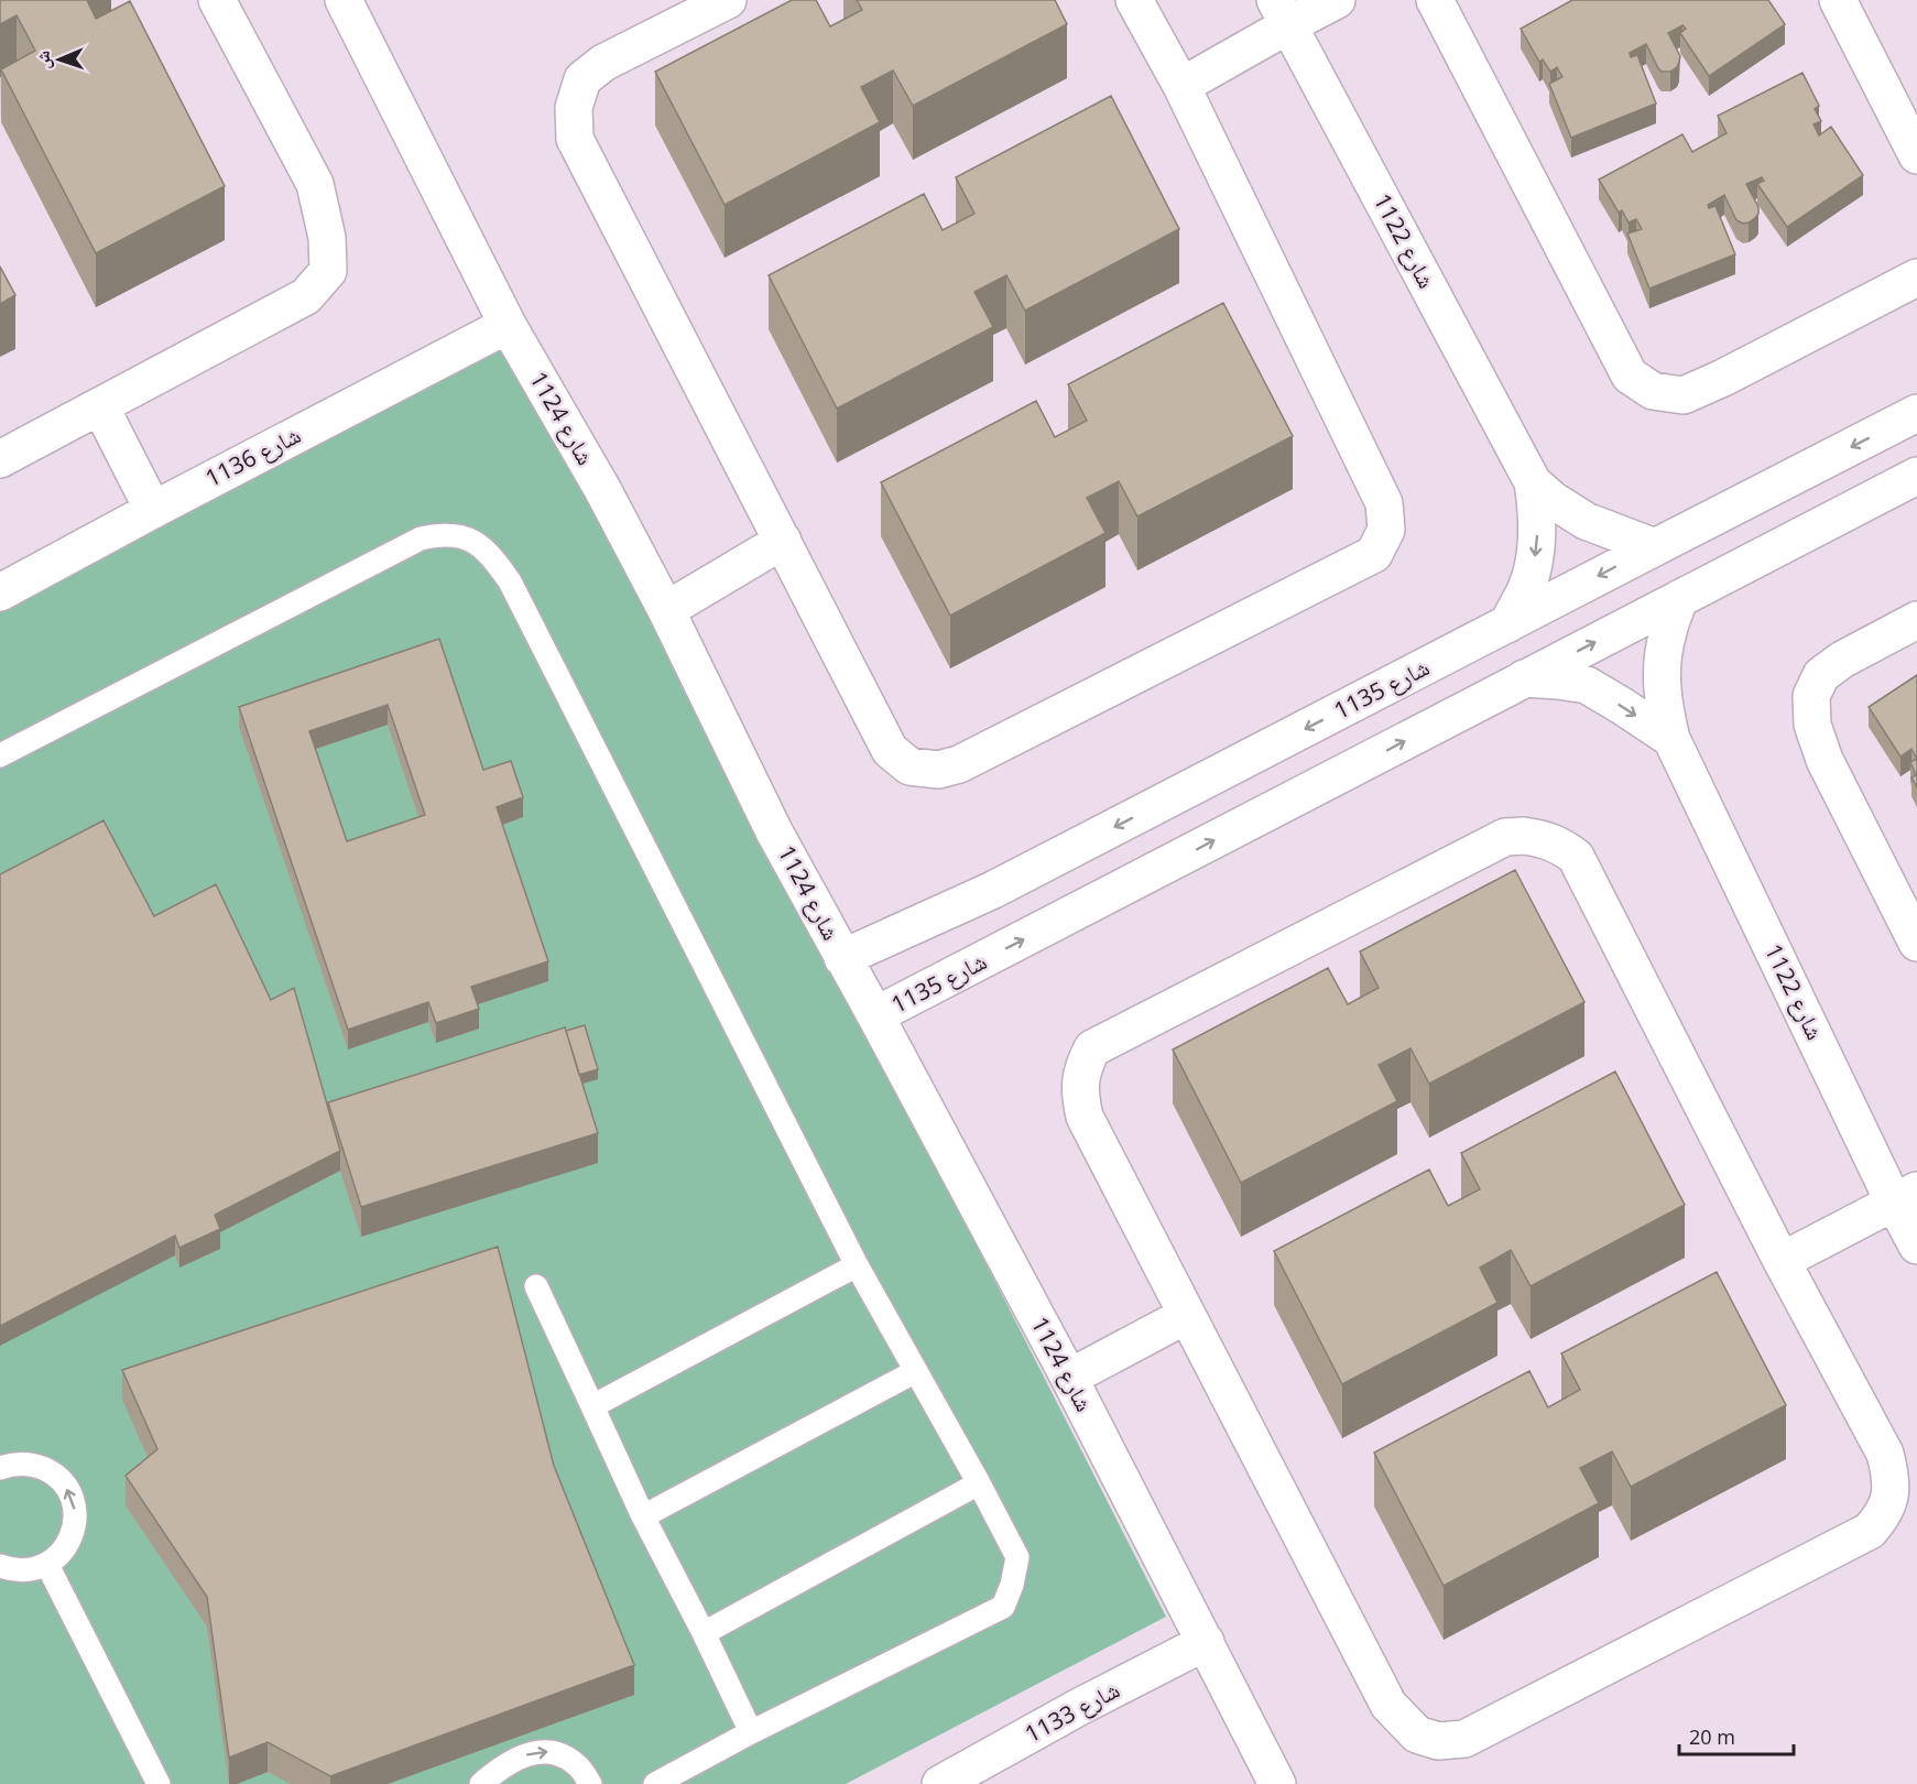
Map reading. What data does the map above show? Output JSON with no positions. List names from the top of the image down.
{
  "streets": {
    "street": [
      "شارع 1122",
      "شارع 1124",
      "شارع 1136",
      "شارع 1135",
      "شارع 1133"
    ]
  },
  "crossings": [
    ["شارع 1122", "شارع 1135"],
    ["شارع 1124", "شارع 1136"],
    ["شارع 1124", "شارع 1135"],
    ["شارع 1124", "شارع 1133"]
  ],
  "scale_bar": "20 m",
  "north": "left"
}
